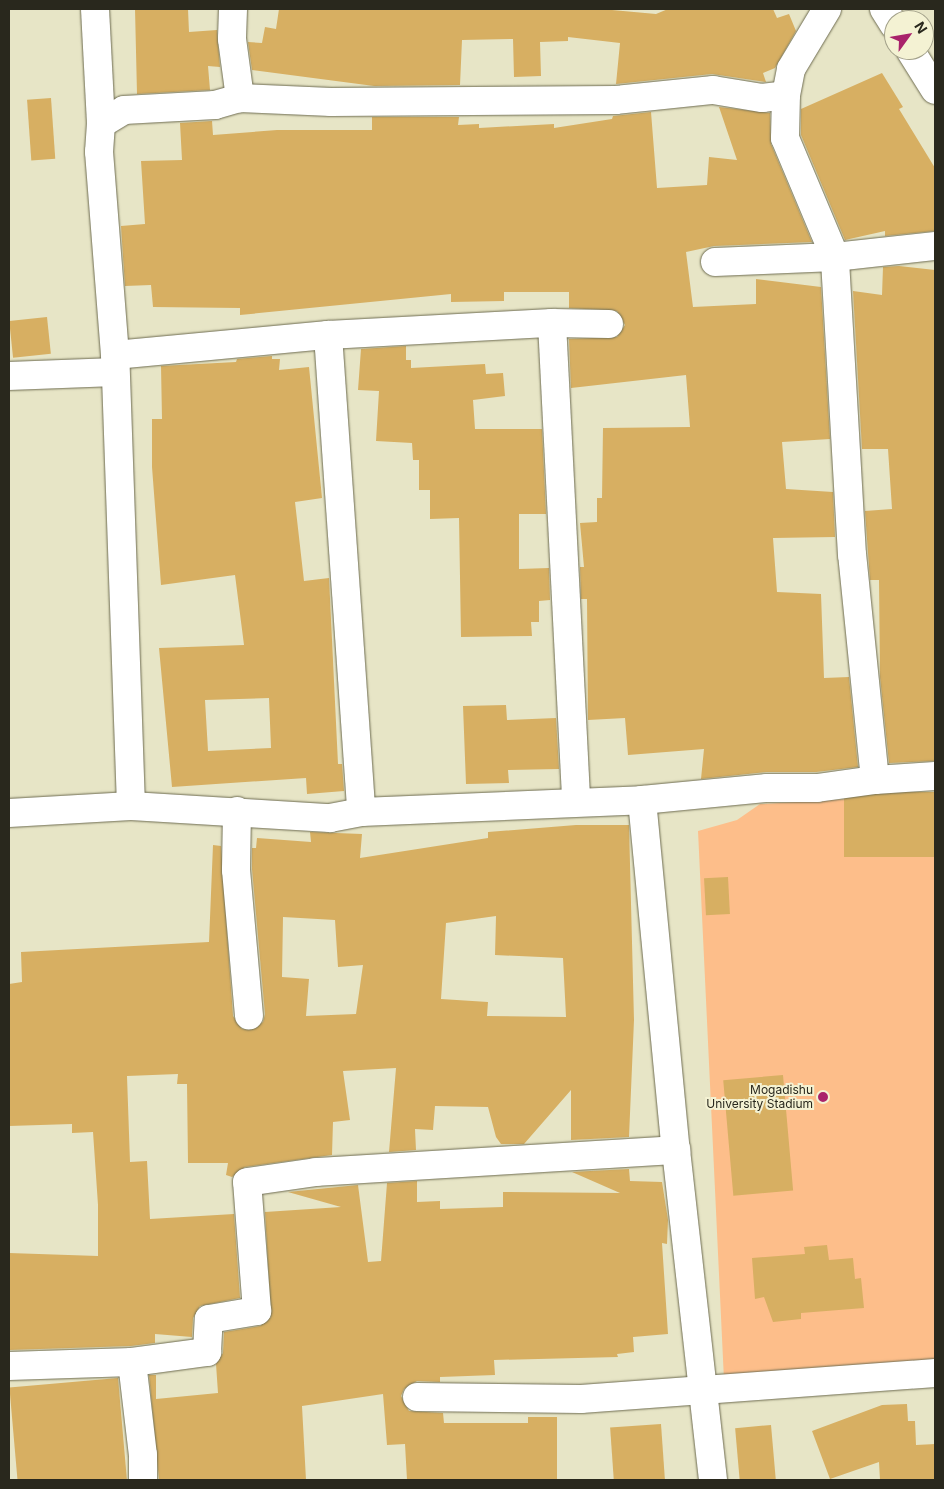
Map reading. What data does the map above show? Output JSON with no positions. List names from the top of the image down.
{
  "places": ["Mogadishu University Stadium"],
  "north": "top right"
}
